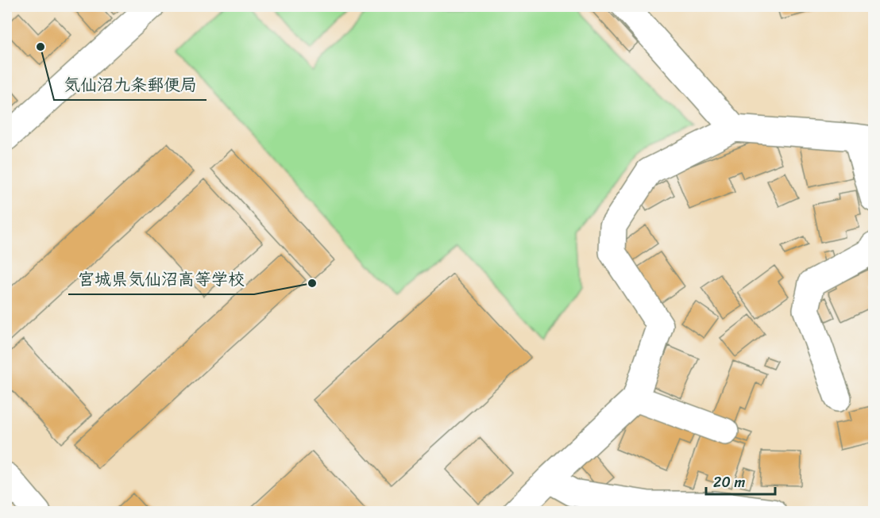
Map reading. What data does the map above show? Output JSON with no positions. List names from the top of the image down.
{
  "places": ["気仙沼九条郵便局", "宮城県気仙沼高等学校"],
  "scale_bar": "20 m"
}
